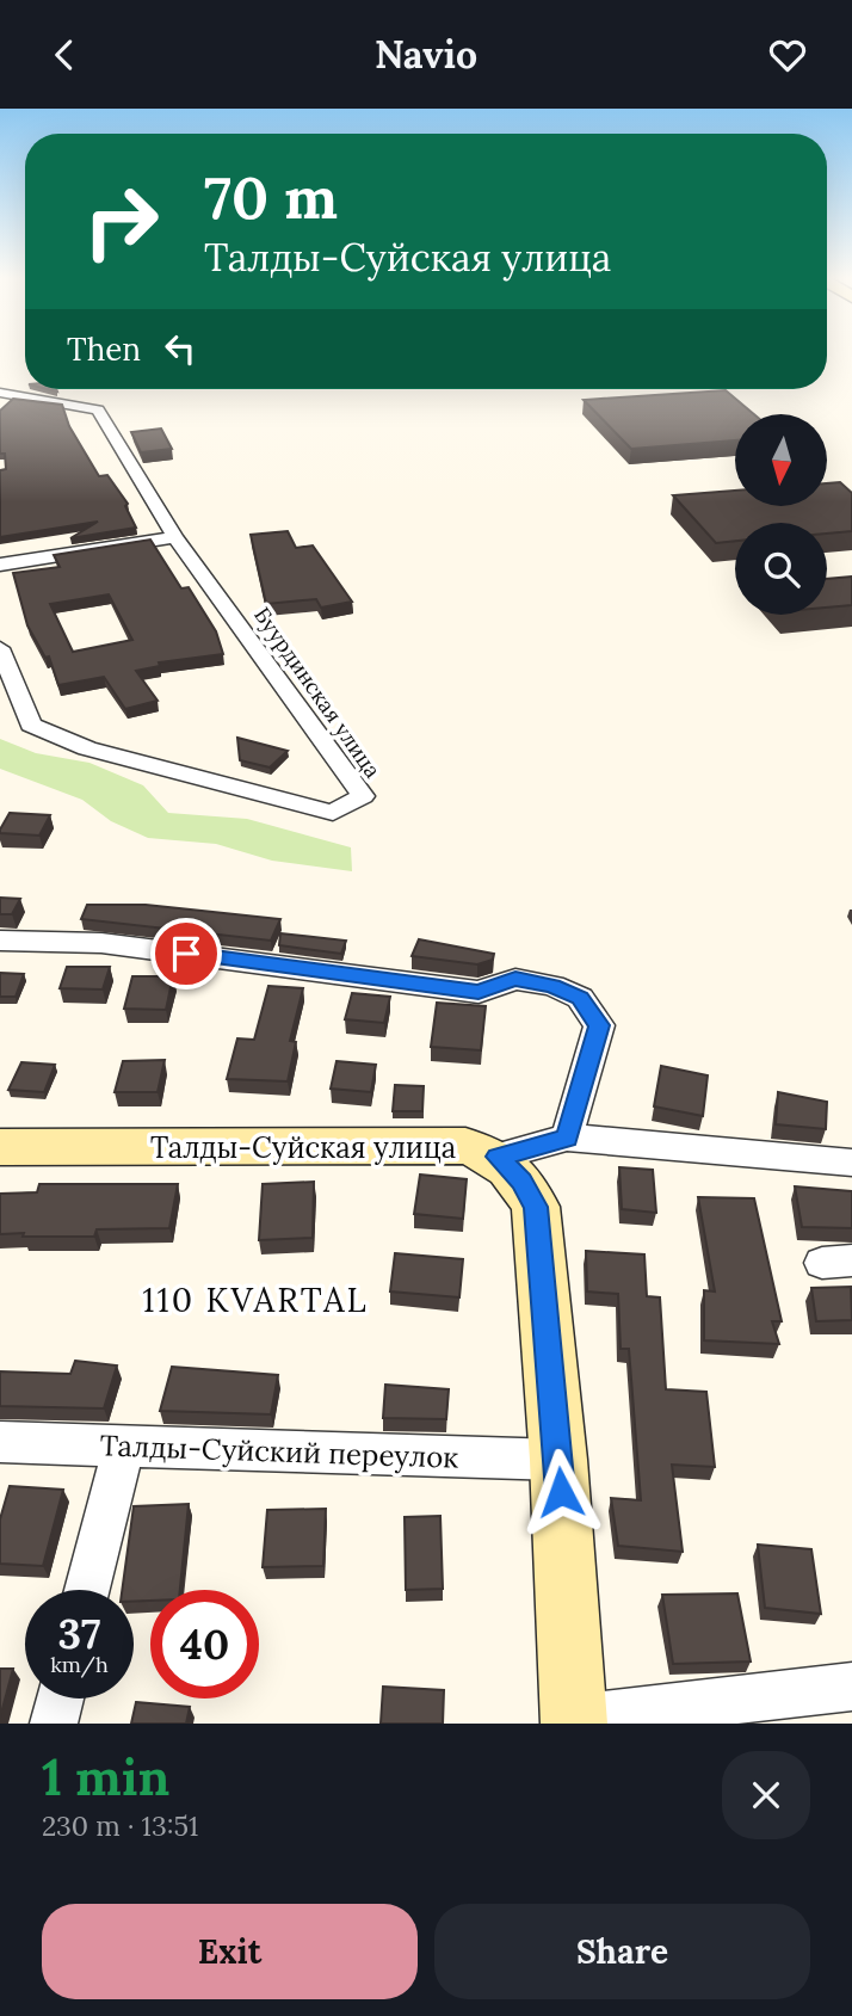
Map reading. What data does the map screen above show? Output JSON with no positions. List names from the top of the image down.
{
  "streets": {
    "street": ["Буурдинская улица", "Талды-Суйская улица", "Талды-Суйский переулок"]
  },
  "districts": ["110 KVARTAL"],
  "north": "bottom",
  "page": {
    "header": "Navio",
    "turn": ["70 m", "Талды-Суйская улица"],
    "then": "Then",
    "speed": "37 km/h",
    "limit": "40",
    "heading": ["1 min", "230 m · 13:51"],
    "buttons": ["Exit", "Share"]
  }
}
